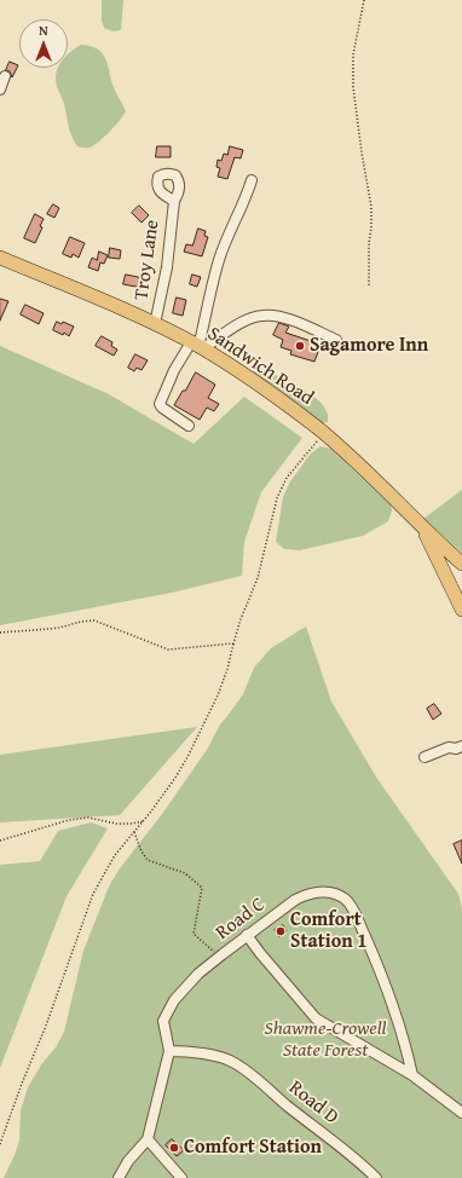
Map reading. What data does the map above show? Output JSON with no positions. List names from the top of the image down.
{
  "streets": {
    "main road": ["Sandwich Road"],
    "street": ["Troy Lane", "Road C", "Road D"]
  },
  "crossings": [
    ["Troy Lane", "Sandwich Road"],
    ["Road C", "Road D"]
  ],
  "parks": ["Shawme-Crowell State Forest"],
  "places": ["Sagamore Inn", "Comfort Station 1", "Comfort Station"],
  "north": "top"
}
